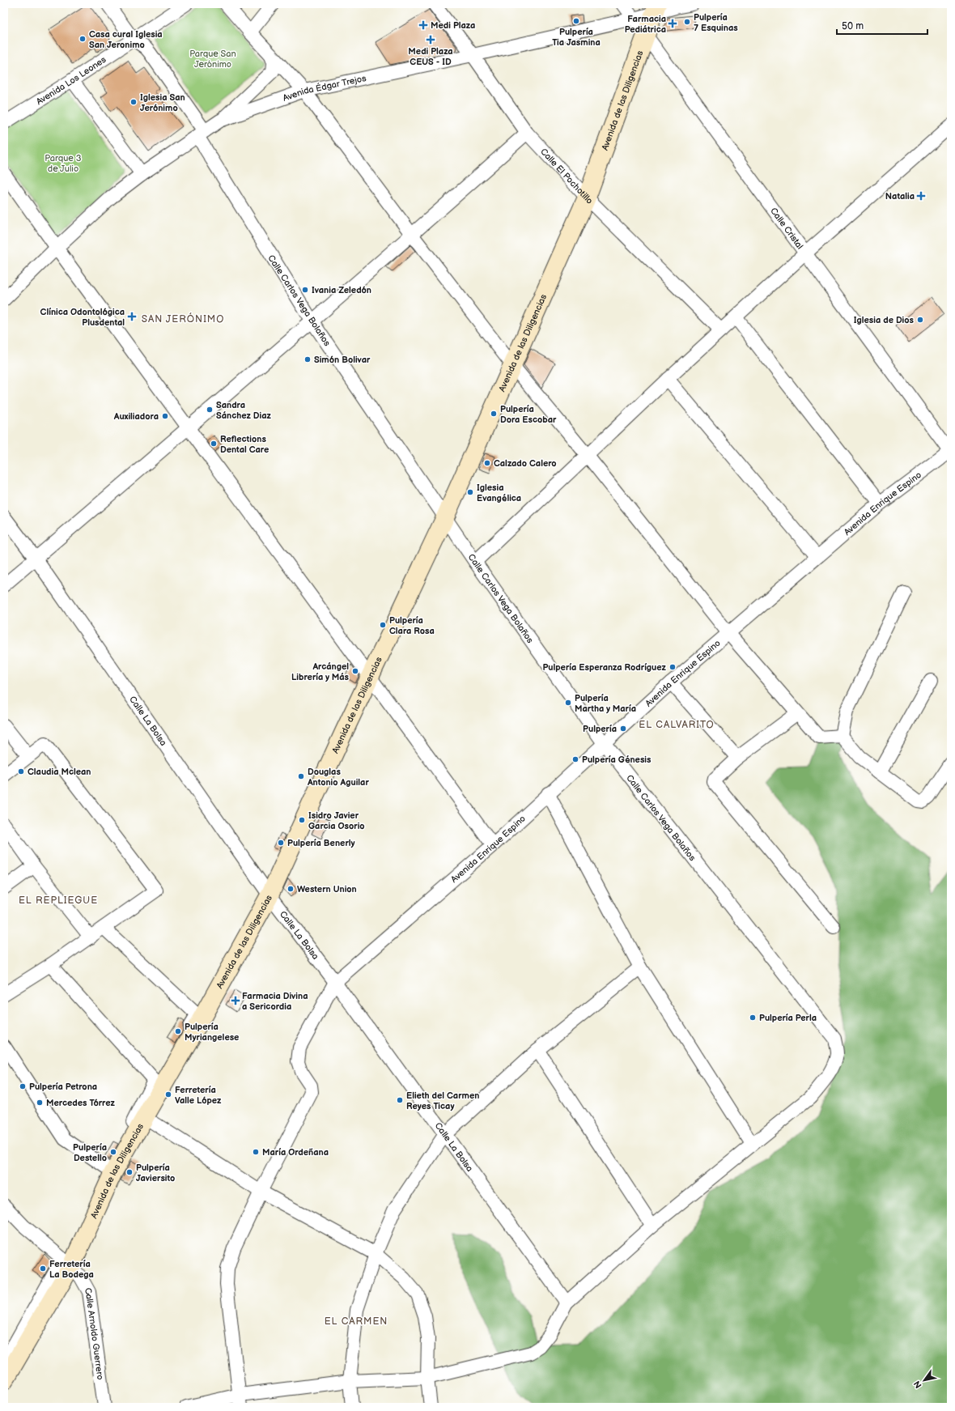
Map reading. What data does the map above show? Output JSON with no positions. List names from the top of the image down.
{
  "streets": {
    "street": [
      "Avenida Los Leones",
      "Avenida Édgar Trejos",
      "Avenida de las Diligencias",
      "Calle El Pochotillo",
      "Calle Cristal",
      "Calle Carlos Vega Bolaños",
      "Avenida Enrique Espino",
      "Calle La Bolsa",
      "Calle Arnoldo Guerrero"
    ]
  },
  "crossings": [
    ["Avenida Los Leones", "Calle Carlos Vega Bolaños"],
    ["Avenida Édgar Trejos", "Avenida de las Diligencias"],
    ["Avenida Édgar Trejos", "Calle El Pochotillo"],
    ["Avenida Édgar Trejos", "Calle Cristal"],
    ["Avenida Édgar Trejos", "Calle Carlos Vega Bolaños"],
    ["Avenida de las Diligencias", "Calle El Pochotillo"],
    ["Avenida de las Diligencias", "Calle Cristal"],
    ["Avenida de las Diligencias", "Calle Carlos Vega Bolaños"],
    ["Avenida de las Diligencias", "Calle La Bolsa"],
    ["Avenida de las Diligencias", "Calle Arnoldo Guerrero"],
    ["Calle Cristal", "Avenida Enrique Espino"],
    ["Calle Carlos Vega Bolaños", "Avenida Enrique Espino"],
    ["Avenida Enrique Espino", "Calle La Bolsa"]
  ],
  "districts": [
    "SAN JERÓNIMO",
    "EL CALVARITO",
    "EL REPLIEGUE",
    "EL CARMEN"
  ],
  "parks": ["Parque San Jerónimo", "Parque 3 de Julio"],
  "places": {
    "other": [
      "Pulpería Tia Jasmina",
      "Pulpería 7 Esquinas",
      "Casa cural Iglesia San Jeronimo",
      "Iglesia San Jerónimo",
      "Ivania Zeledón",
      "Iglesia de Dios",
      "Simón Bolivar",
      "Sandra Sánchez Diaz",
      "Pulpería Dora Escobar",
      "Auxiliadora",
      "Reflections Dental Care",
      "Calzado Calero",
      "Iglesia Evangélica",
      "Pulpería Clara Rosa",
      "Pulpería Esperanza Rodríguez",
      "Arcángel Librería y Más",
      "Pulpería Martha y María",
      "Pulpería",
      "Pulpería Génesis",
      "Claudia Mclean",
      "Douglas Antonio Aguilar",
      "Isidro Javier Garcia Osorio",
      "Pulpería Benerly",
      "Western Union",
      "Pulpería Perla",
      "Pulpería Myriangelese",
      "Pulpería Petrona",
      "Ferretería Valle López",
      "Elieth del Carmen Reyes Ticay",
      "Mercedes Tórrez",
      "Pulpería Destello",
      "María Ordeñana",
      "Pulpería Javiersito",
      "Ferretería La Bodega"
    ],
    "health": [
      "Farmacia Pediátrica",
      "Medi Plaza",
      "Medi Plaza CEUS - ID",
      "Natalia",
      "Clínica Odontológica Plusdental",
      "Farmacia Divina a Sericordia"
    ]
  },
  "scale_bar": "50 m",
  "north": "bottom left"
}
